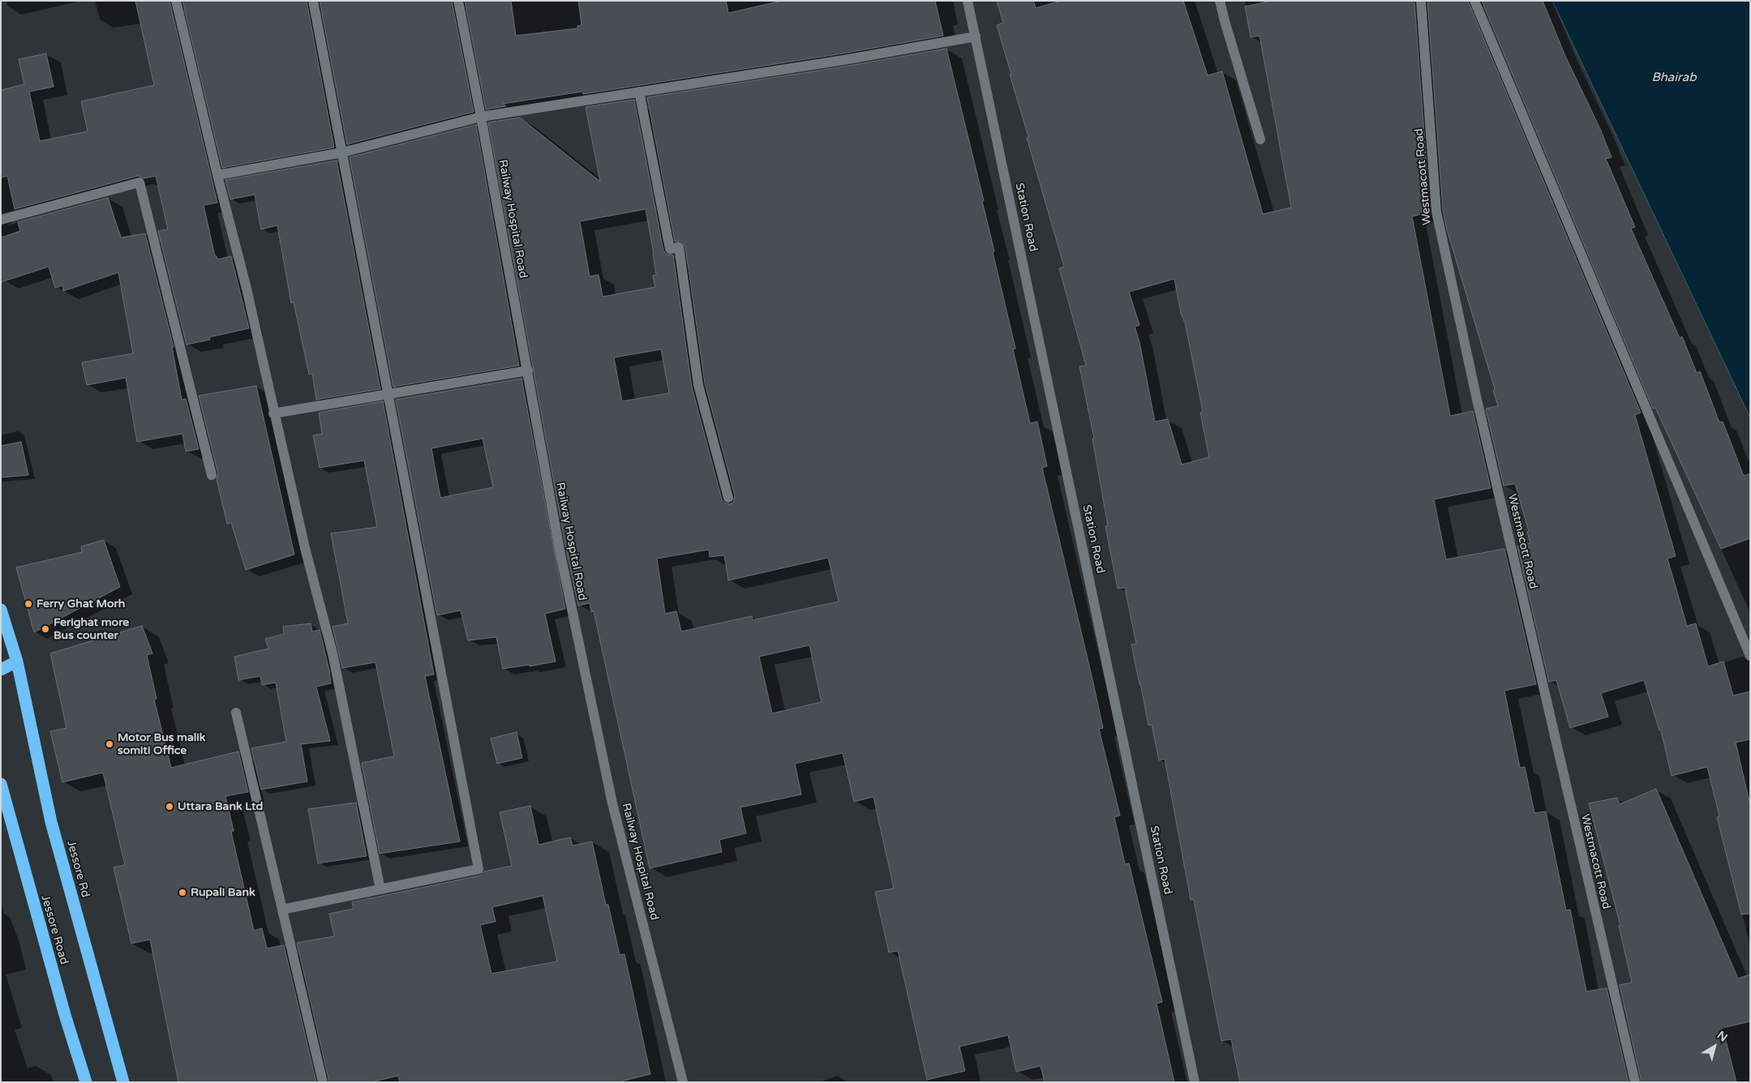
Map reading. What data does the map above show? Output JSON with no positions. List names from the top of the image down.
{
  "streets": {
    "highway": ["Jessore Rd", "Jessore Road"],
    "street": ["Westmacott Road", "Station Road", "Railway Hospital Road"]
  },
  "water": ["Bhairab"],
  "places": [
    "Ferry Ghat Morh",
    "Ferighat more Bus counter",
    "Motor Bus malik somiti Office",
    "Uttara Bank Ltd",
    "Rupali Bank"
  ],
  "north": "top right"
}
